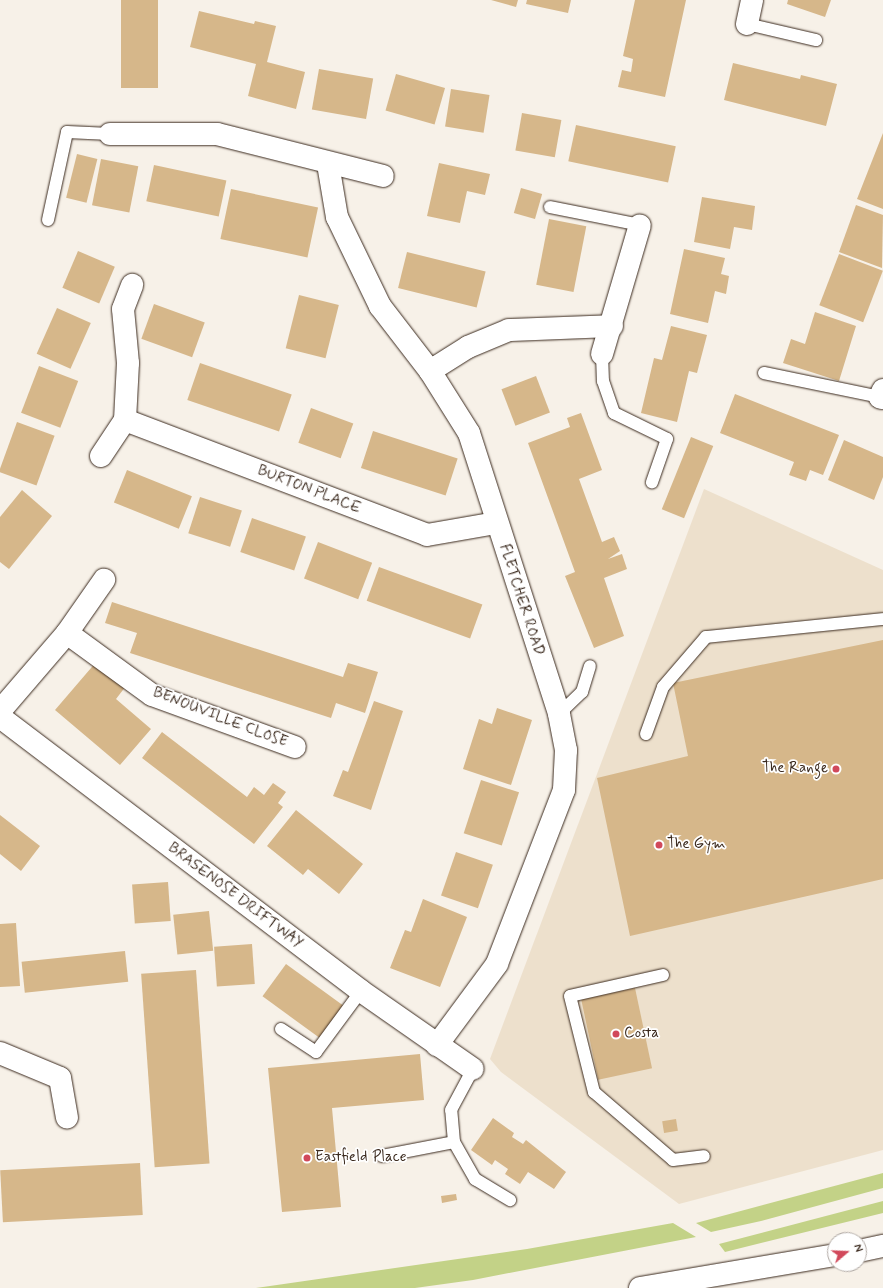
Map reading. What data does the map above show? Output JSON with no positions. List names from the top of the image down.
{
  "streets": {
    "main road": [
      "BURTON PLACE",
      "FLETCHER ROAD",
      "BENOUVILLE CLOSE",
      "BRASENOSE DRIFTWAY"
    ]
  },
  "crossings": [
    ["BURTON PLACE", "FLETCHER ROAD"],
    ["FLETCHER ROAD", "BRASENOSE DRIFTWAY"]
  ],
  "places": [
    "The Range",
    "The Gym",
    "Costa",
    "Eastfield Place"
  ],
  "north": "right"
}
